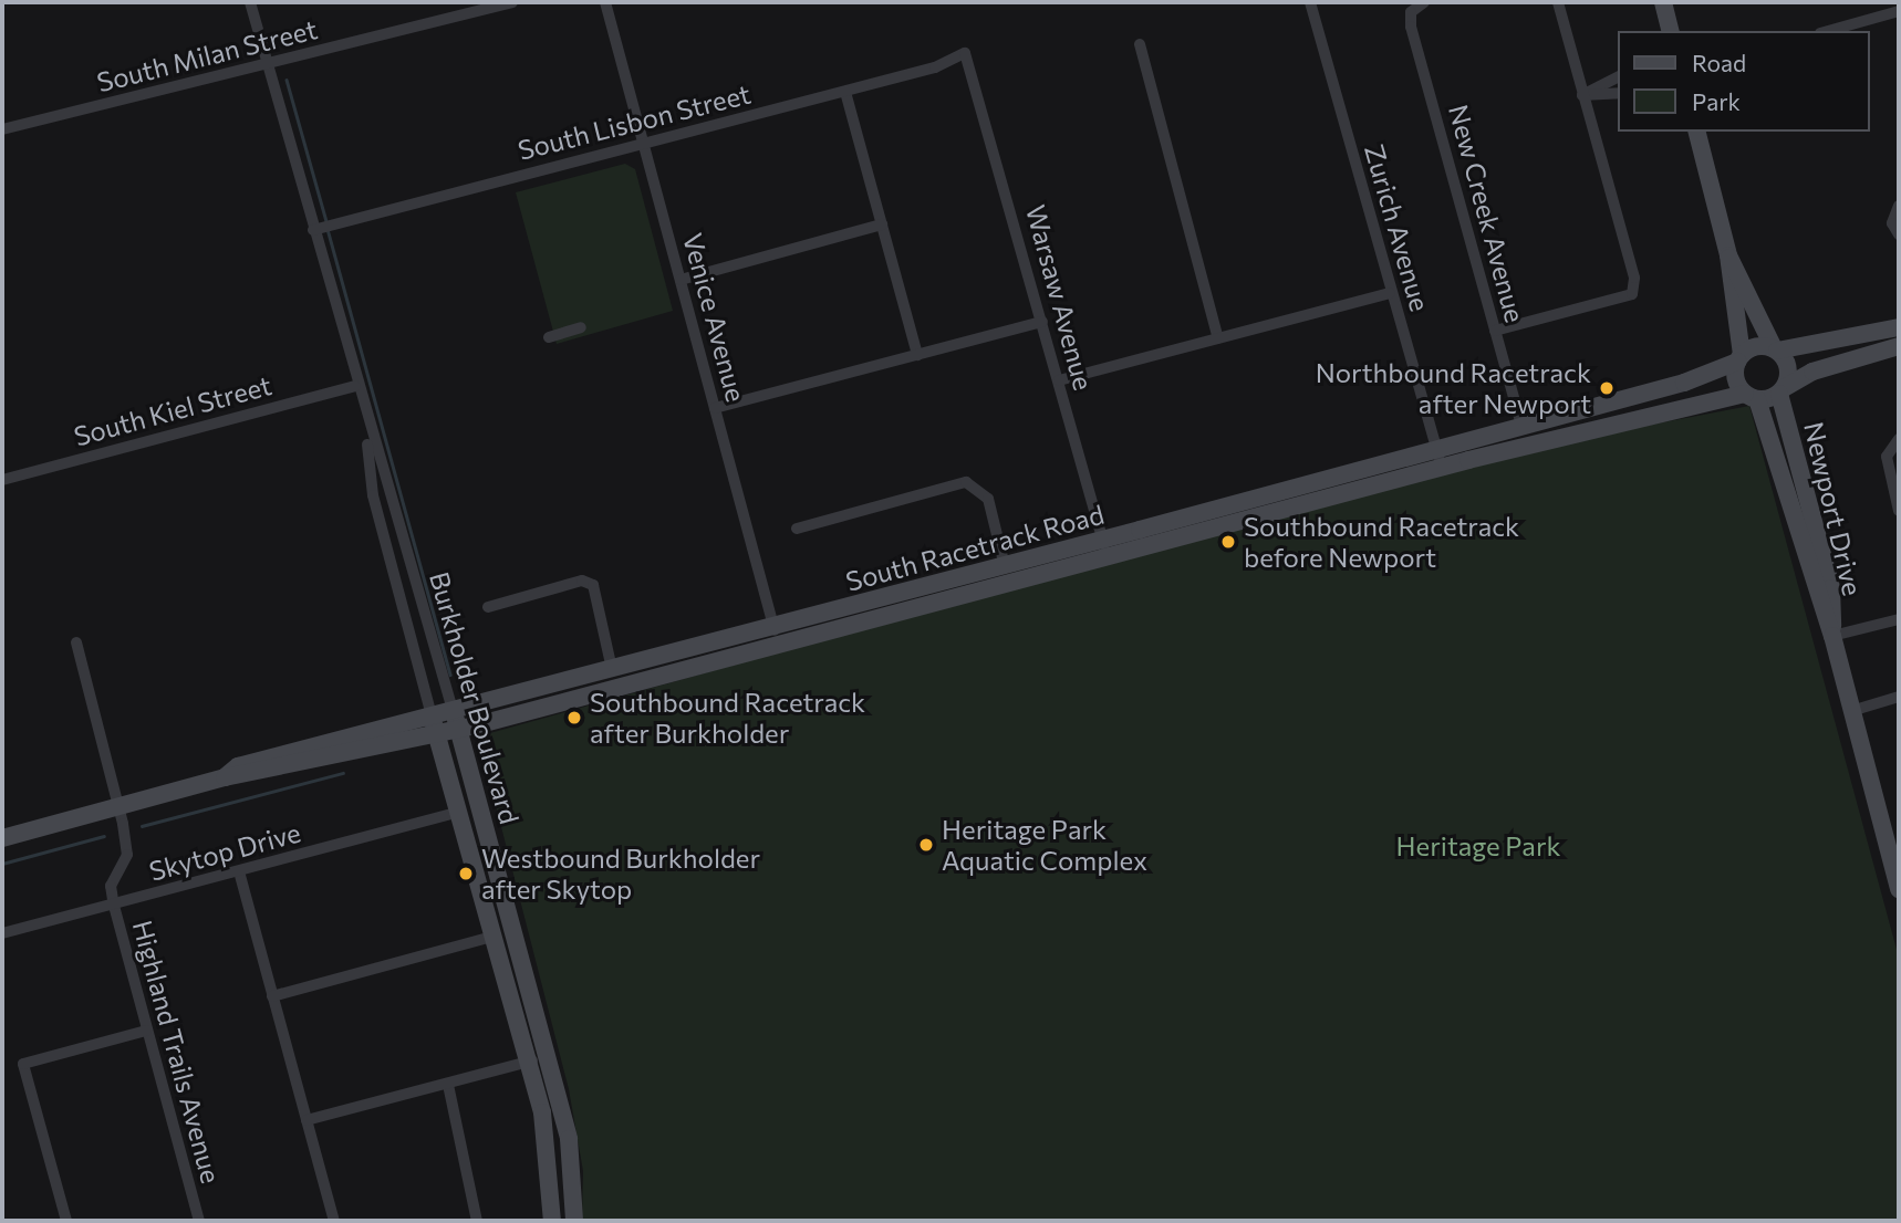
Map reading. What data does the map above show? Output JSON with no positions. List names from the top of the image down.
{
  "streets": {
    "main road": ["Newport Drive", "South Racetrack Road", "Burkholder Boulevard"],
    "street": [
      "South Milan Street",
      "South Lisbon Street",
      "New Creek Avenue",
      "Zurich Avenue",
      "Warsaw Avenue",
      "Venice Avenue",
      "South Kiel Street",
      "Skytop Drive",
      "Highland Trails Avenue"
    ]
  },
  "crossings": [
    ["South Milan Street", "Burkholder Boulevard"],
    ["South Lisbon Street", "Warsaw Avenue"],
    ["South Lisbon Street", "Venice Avenue"],
    ["South Lisbon Street", "Burkholder Boulevard"],
    ["New Creek Avenue", "South Racetrack Road"],
    ["Zurich Avenue", "South Racetrack Road"],
    ["Warsaw Avenue", "South Racetrack Road"],
    ["Venice Avenue", "South Racetrack Road"],
    ["South Kiel Street", "Burkholder Boulevard"],
    ["Newport Drive", "South Racetrack Road"],
    ["South Racetrack Road", "Burkholder Boulevard"],
    ["South Racetrack Road", "Highland Trails Avenue"],
    ["Burkholder Boulevard", "Skytop Drive"],
    ["Skytop Drive", "Highland Trails Avenue"]
  ],
  "parks": ["Heritage Park"],
  "places": [
    "Northbound Racetrack after Newport",
    "Southbound Racetrack before Newport",
    "Southbound Racetrack after Burkholder",
    "Heritage Park Aquatic Complex",
    "Westbound Burkholder after Skytop"
  ],
  "legend": ["Road", "Park"]
}
